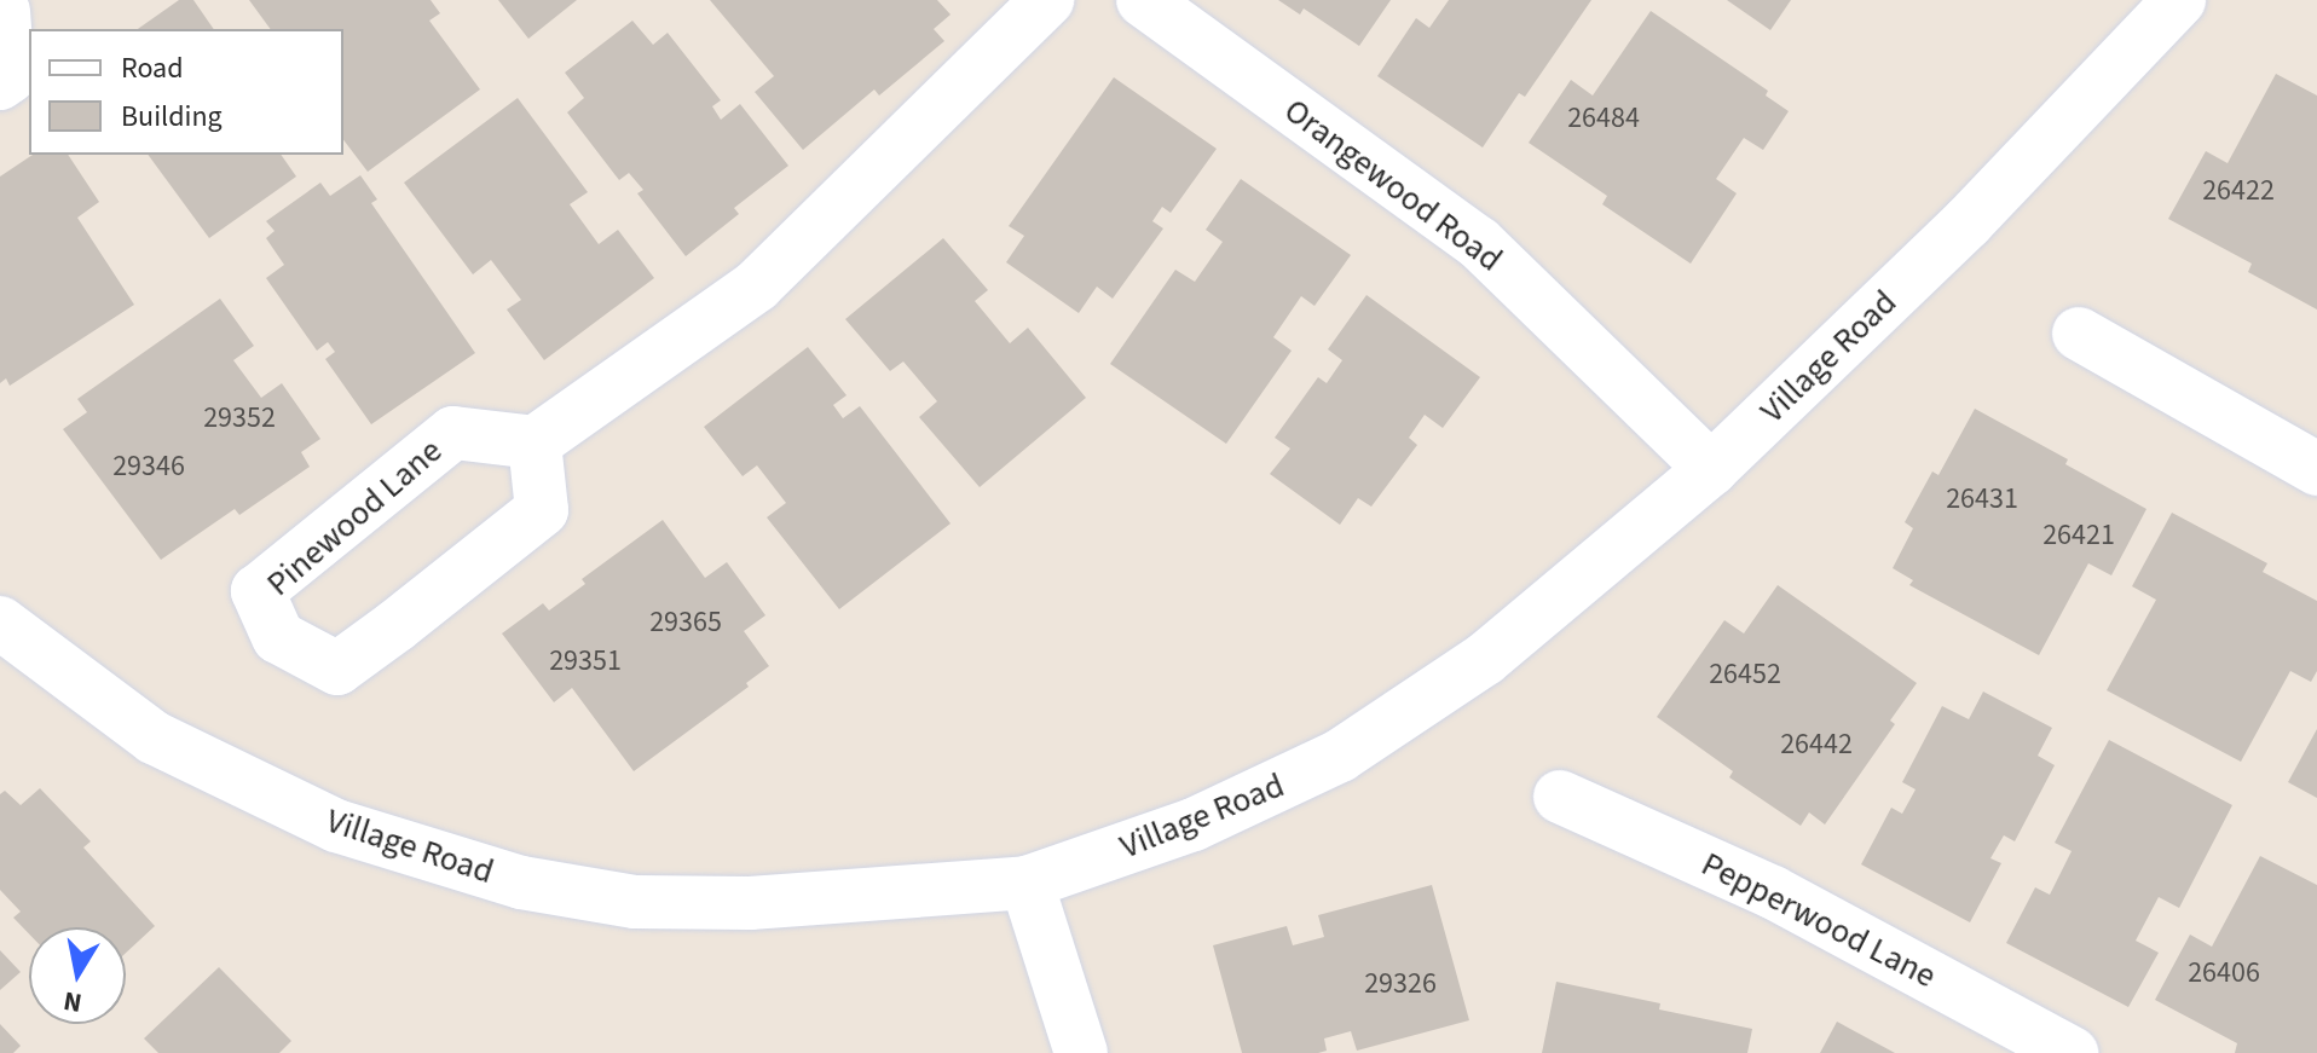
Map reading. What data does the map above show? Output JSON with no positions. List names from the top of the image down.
{
  "streets": {
    "street": [
      "Orangewood Road",
      "Village Road",
      "Pinewood Lane",
      "Pepperwood Lane"
    ]
  },
  "crossings": [
    ["Orangewood Road", "Village Road"]
  ],
  "house_numbers": [
    "26484",
    "26422",
    "29352",
    "29346",
    "26431",
    "26421",
    "29365",
    "29351",
    "26452",
    "26442",
    "26406",
    "29326"
  ],
  "legend": ["Road", "Building"],
  "north": "bottom"
}
